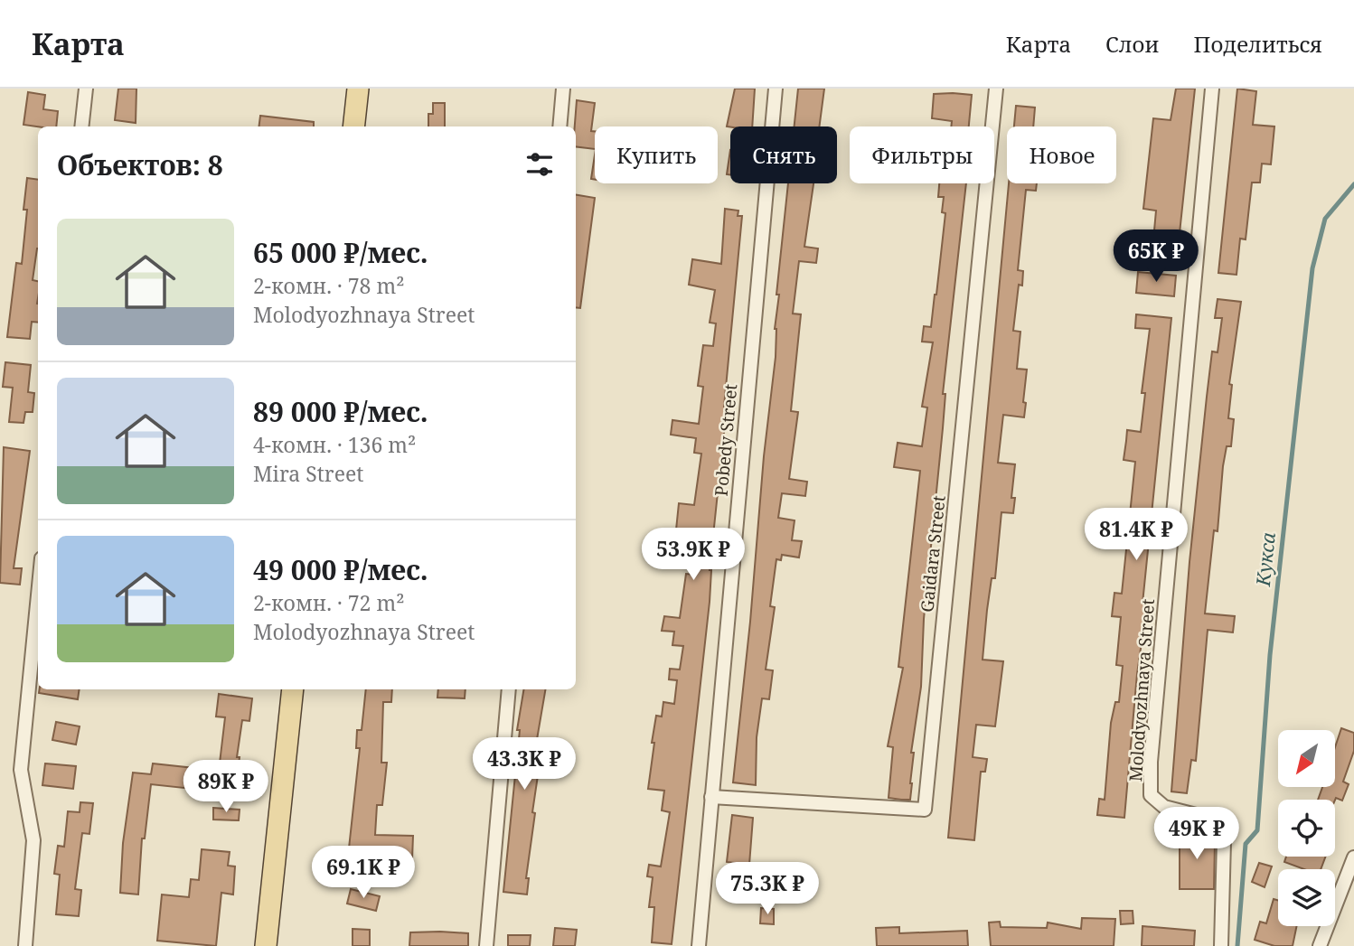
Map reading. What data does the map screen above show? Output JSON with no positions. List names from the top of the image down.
{
  "streets": {
    "street": ["Pobedy Street", "Gaidara Street", "Molodyozhnaya Street"]
  },
  "crossings": [
    ["Pobedy Street", "Gaidara Street"]
  ],
  "water": ["Кукса"],
  "north": "bottom left",
  "page": {
    "header": "Карта",
    "nav": ["Карта", "Слои", "Поделиться"],
    "chip": [
      "Купить",
      "Снять",
      "Фильтры",
      "Новое"
    ],
    "heading": "Объектов: 8",
    "list": [
      {
        "name": "65 000 ₽/мес.",
        "note": "2-комн. · 78 m² · Molodyozhnaya Street"
      },
      {
        "name": "89 000 ₽/мес.",
        "note": "4-комн. · 136 m² · Mira Street"
      },
      {
        "name": "49 000 ₽/мес.",
        "note": "2-комн. · 72 m² · Molodyozhnaya Street"
      }
    ],
    "price": [
      "65K ₽",
      "81.4K ₽",
      "53.9K ₽",
      "43.3K ₽",
      "89K ₽",
      "49K ₽",
      "69.1K ₽",
      "75.3K ₽"
    ]
  }
}
